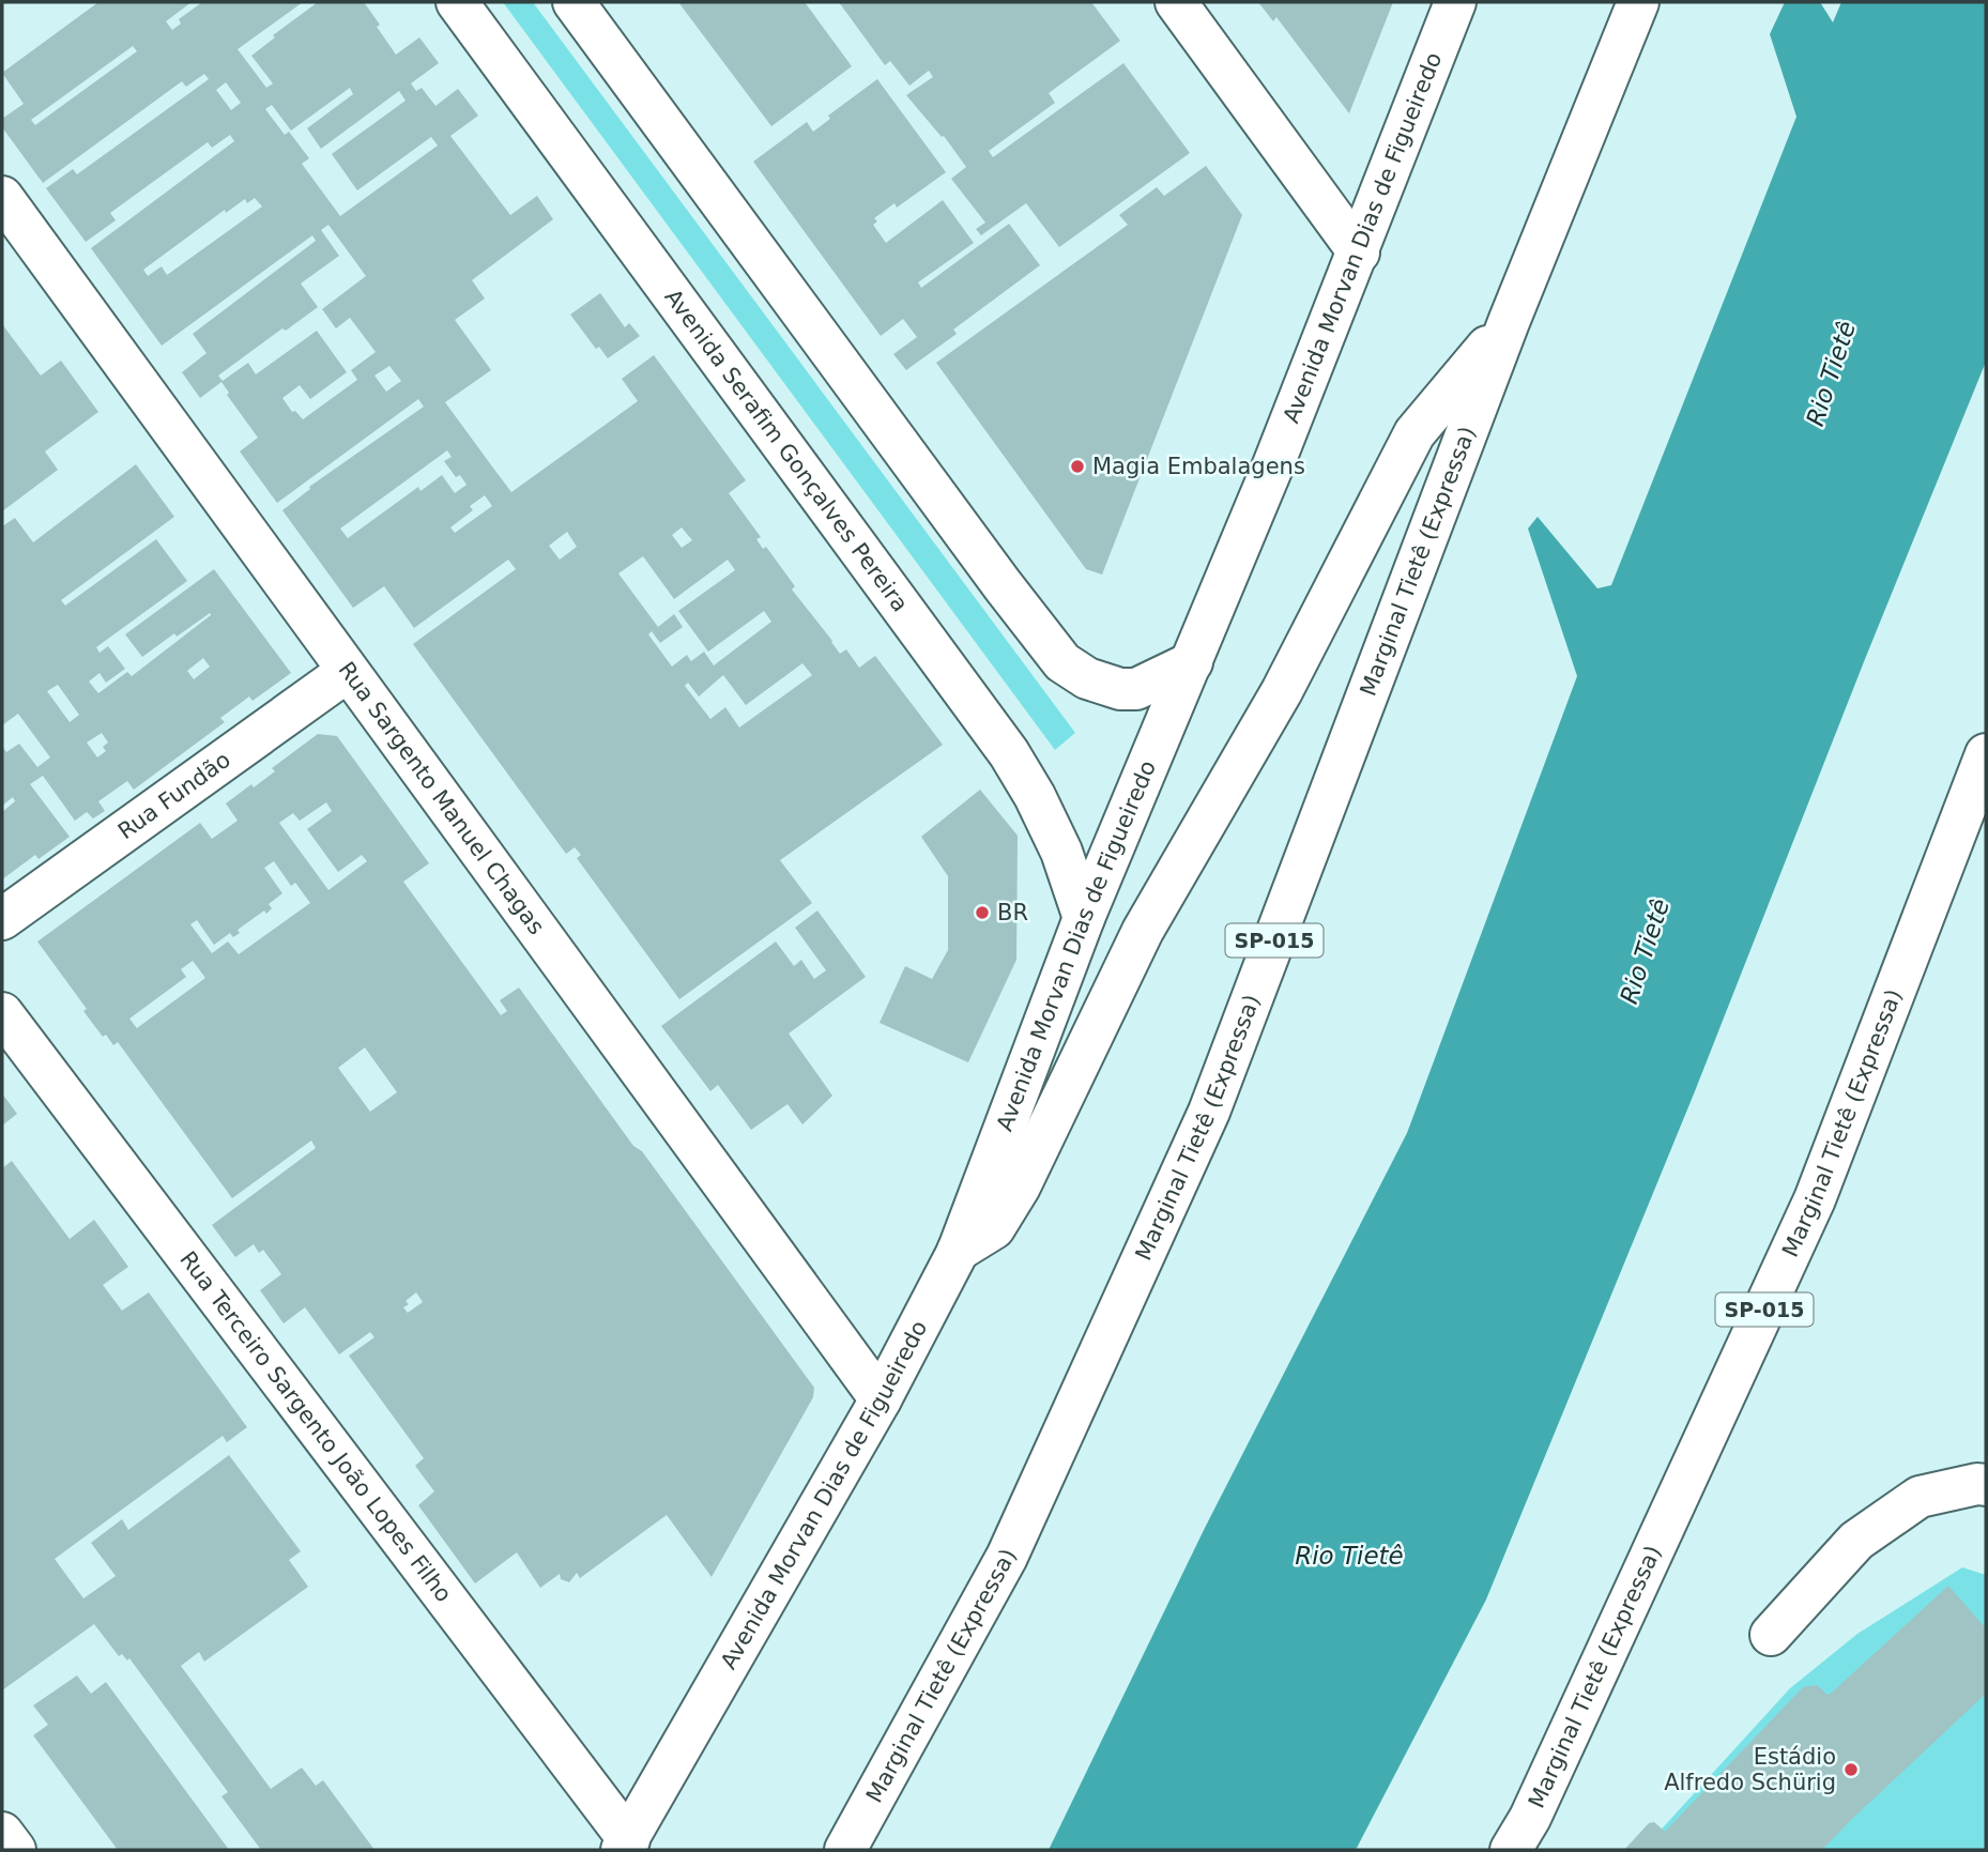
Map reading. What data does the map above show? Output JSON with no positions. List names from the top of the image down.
{
  "streets": {
    "main road": [
      "Avenida Morvan Dias de Figueiredo",
      "Avenida Serafim Gonçalves Pereira",
      "Marginal Tietê (Expressa)",
      "Rua Fundão",
      "Rua Sargento Manuel Chagas",
      "SP-015",
      "Rua Terceiro Sargento João Lopes Filho"
    ]
  },
  "crossings": [
    ["Avenida Morvan Dias de Figueiredo", "Avenida Serafim Gonçalves Pereira"],
    ["Avenida Morvan Dias de Figueiredo", "Rua Sargento Manuel Chagas"],
    ["Avenida Morvan Dias de Figueiredo", "Rua Terceiro Sargento João Lopes Filho"],
    ["Rua Fundão", "Rua Sargento Manuel Chagas"]
  ],
  "water": ["Rio Tietê"],
  "places": ["Magia Embalagens", "BR", "Estádio Alfredo Schürig"]
}
